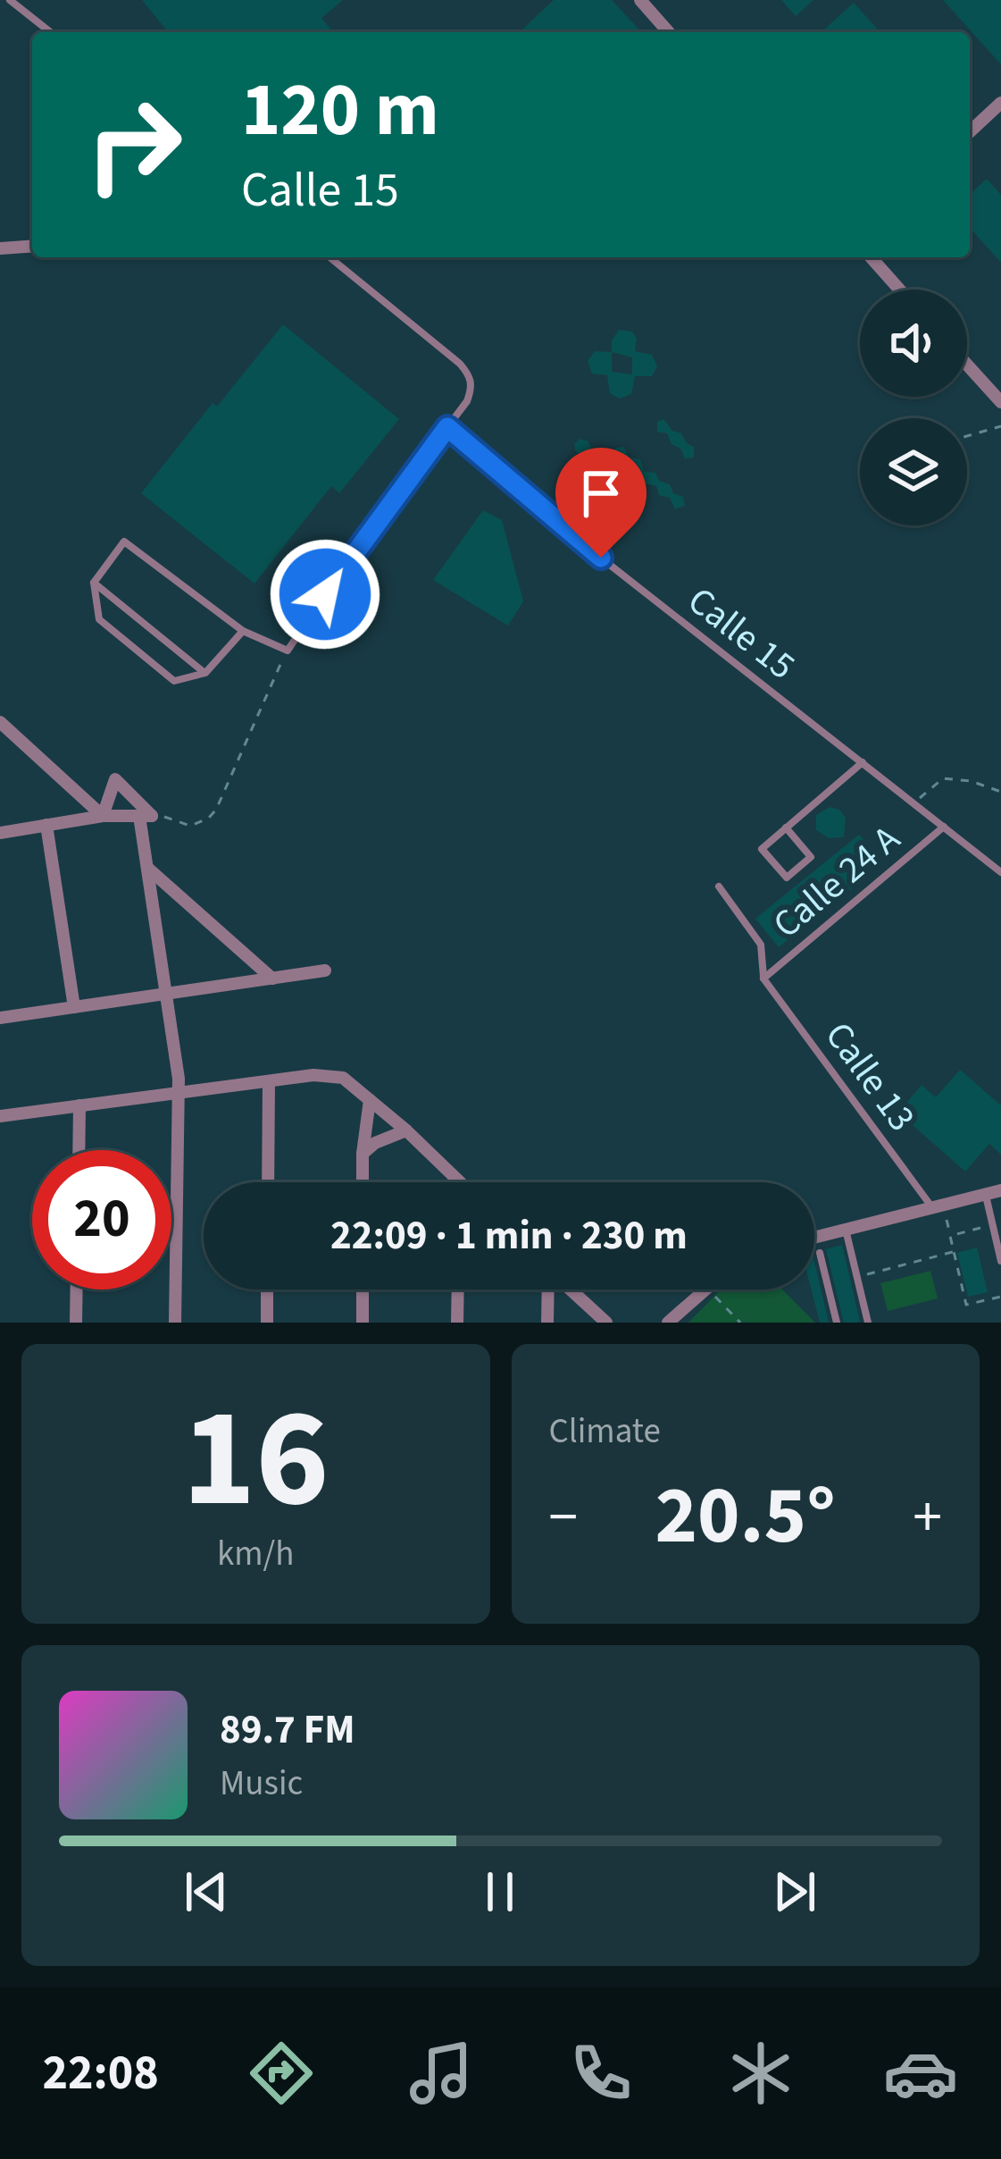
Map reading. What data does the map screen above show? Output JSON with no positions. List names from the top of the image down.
{
  "streets": {
    "lane": ["Calle 15", "Calle 24 A", "Calle 13"]
  },
  "crossings": [
    ["Calle 15", "Calle 24 A"],
    ["Calle 24 A", "Calle 13"]
  ],
  "page": {
    "turn": ["120 m", "Calle 15"],
    "limit": "20",
    "trip": "22:09 · 1 min · 230 m",
    "tile": [
      ["16", "km/h"],
      "Climate"
    ],
    "heat": ["−", "20.5°", "+"],
    "song": ["89.7 FM", "Music"],
    "tabs": "22:08"
  }
}
